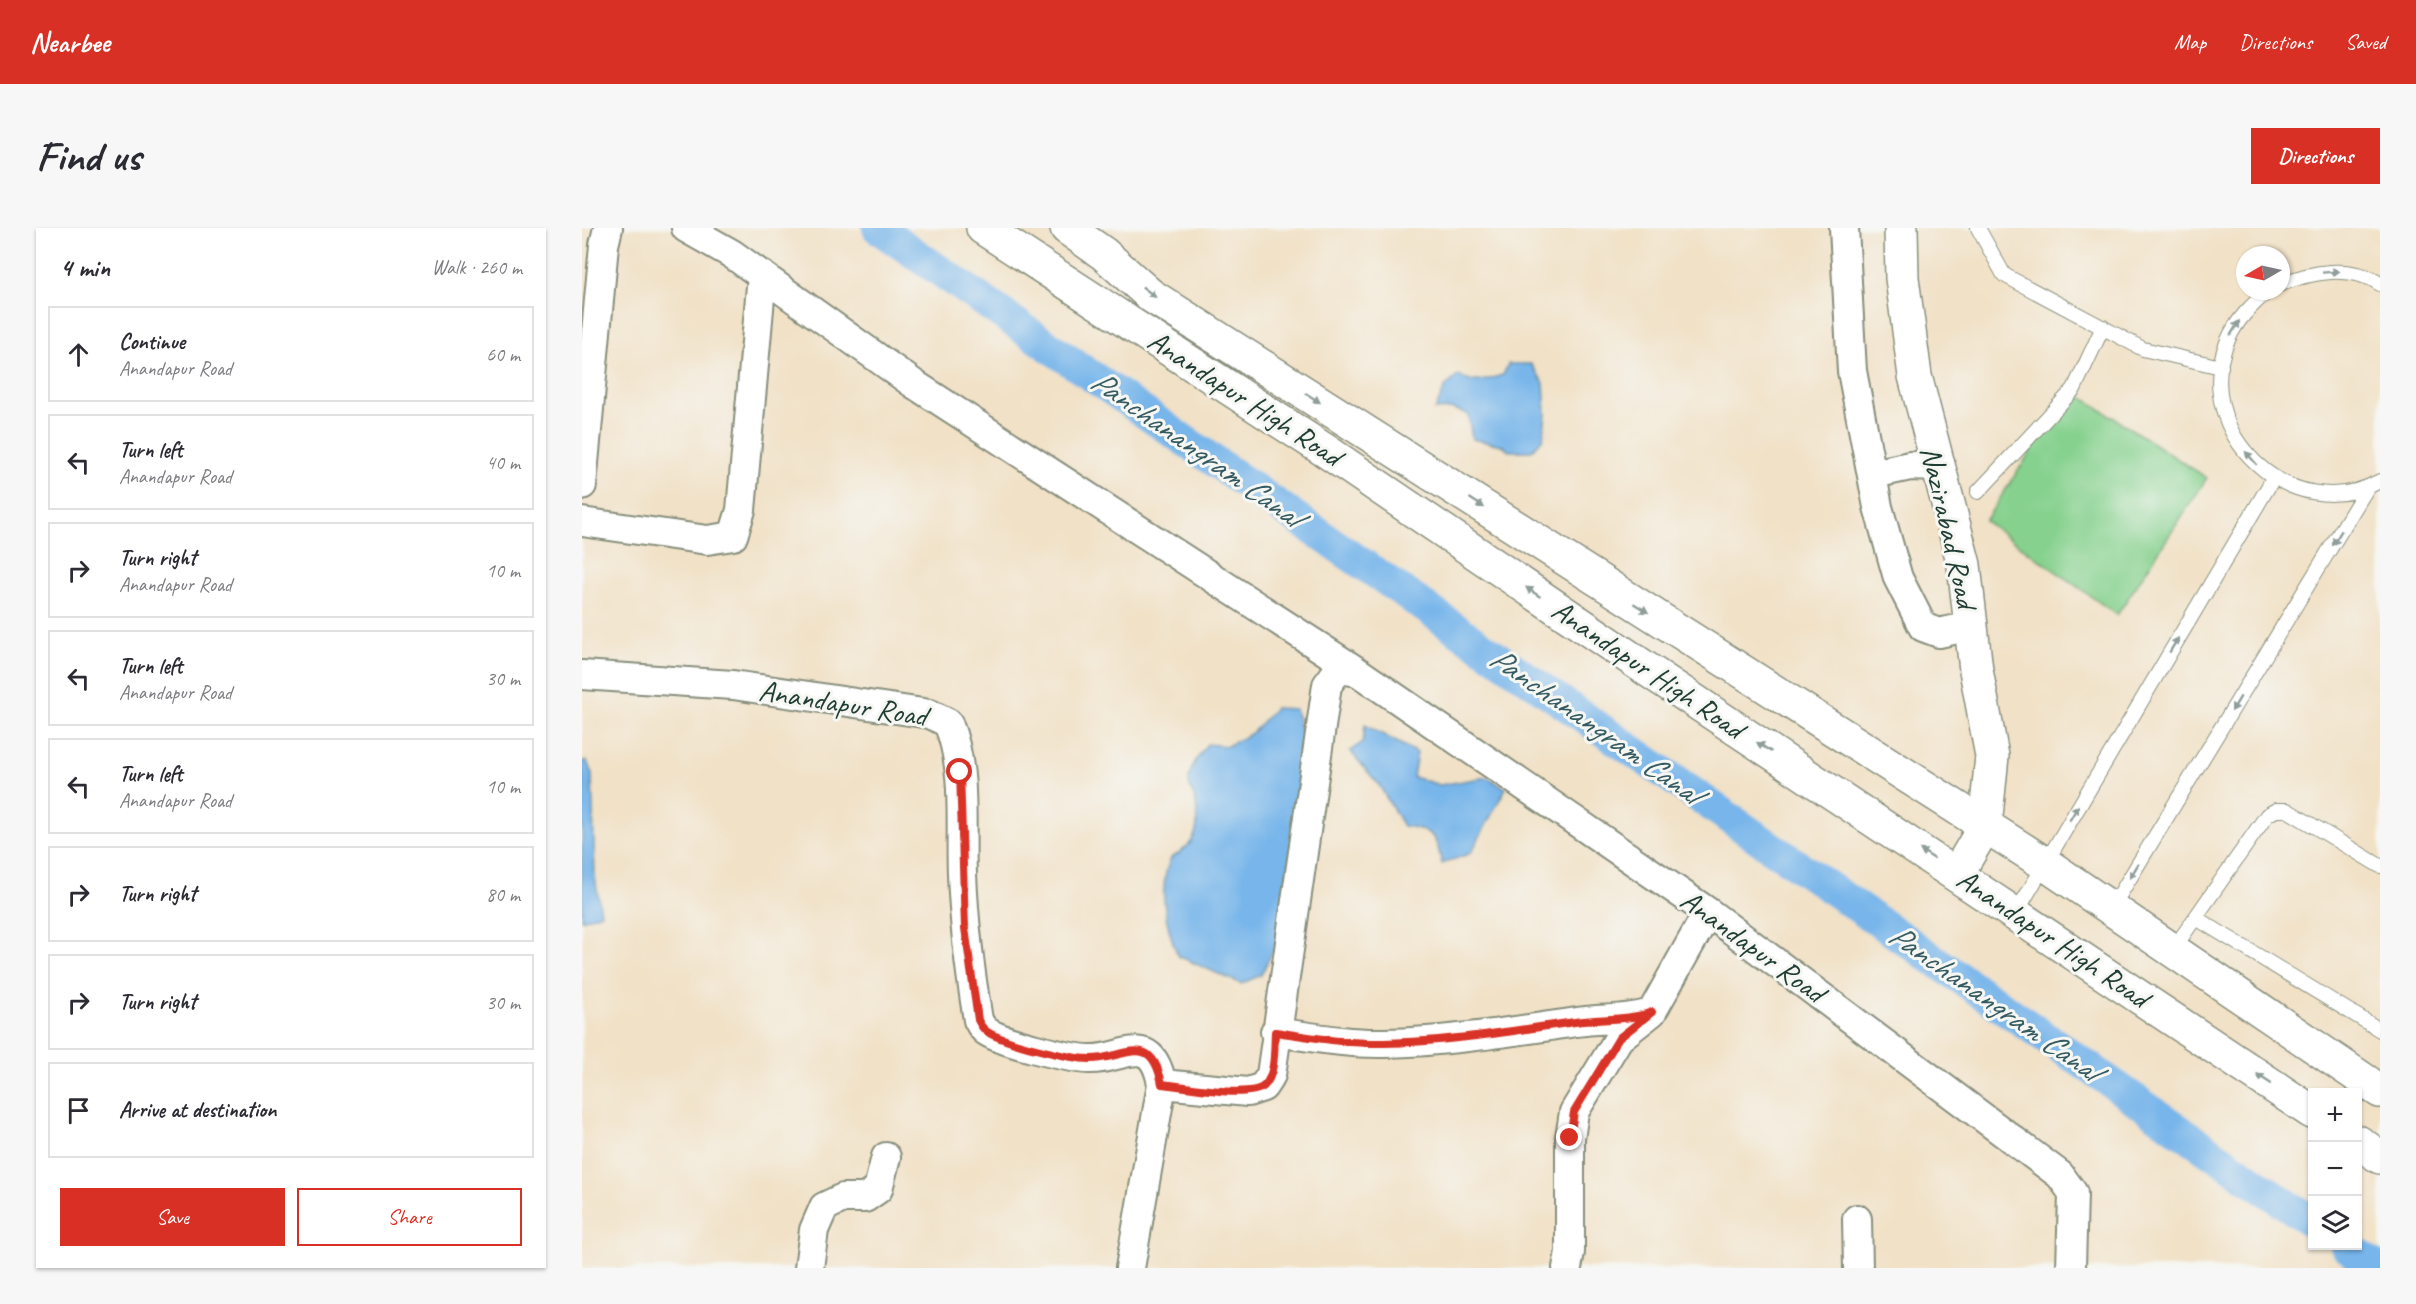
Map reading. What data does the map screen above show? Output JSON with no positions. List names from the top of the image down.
{
  "streets": {
    "main road": ["Anandapur High Road", "Nazirabad Road"],
    "street": ["Anandapur Road"]
  },
  "crossings": [
    ["Anandapur High Road", "Nazirabad Road"]
  ],
  "water": ["Panchanangram Canal"],
  "north": "left",
  "page": {
    "header": "Nearbee",
    "nav": ["Map", "Directions", "Saved"],
    "buttons": [
      "Directions",
      ["Save", "Share"]
    ],
    "title": "Find us",
    "heading": ["4 min", "Walk · 260 m"],
    "list": [
      ["Continue", "Anandapur Road", "60 m"],
      ["Turn left", "Anandapur Road", "40 m"],
      ["Turn right", "Anandapur Road", "10 m"],
      ["Turn left", "Anandapur Road", "30 m"],
      ["Turn left", "Anandapur Road", "10 m"],
      ["Turn right", "80 m"],
      ["Turn right", "30 m"],
      "Arrive at destination"
    ],
    "map_buttons": ["+", "−"]
  }
}
